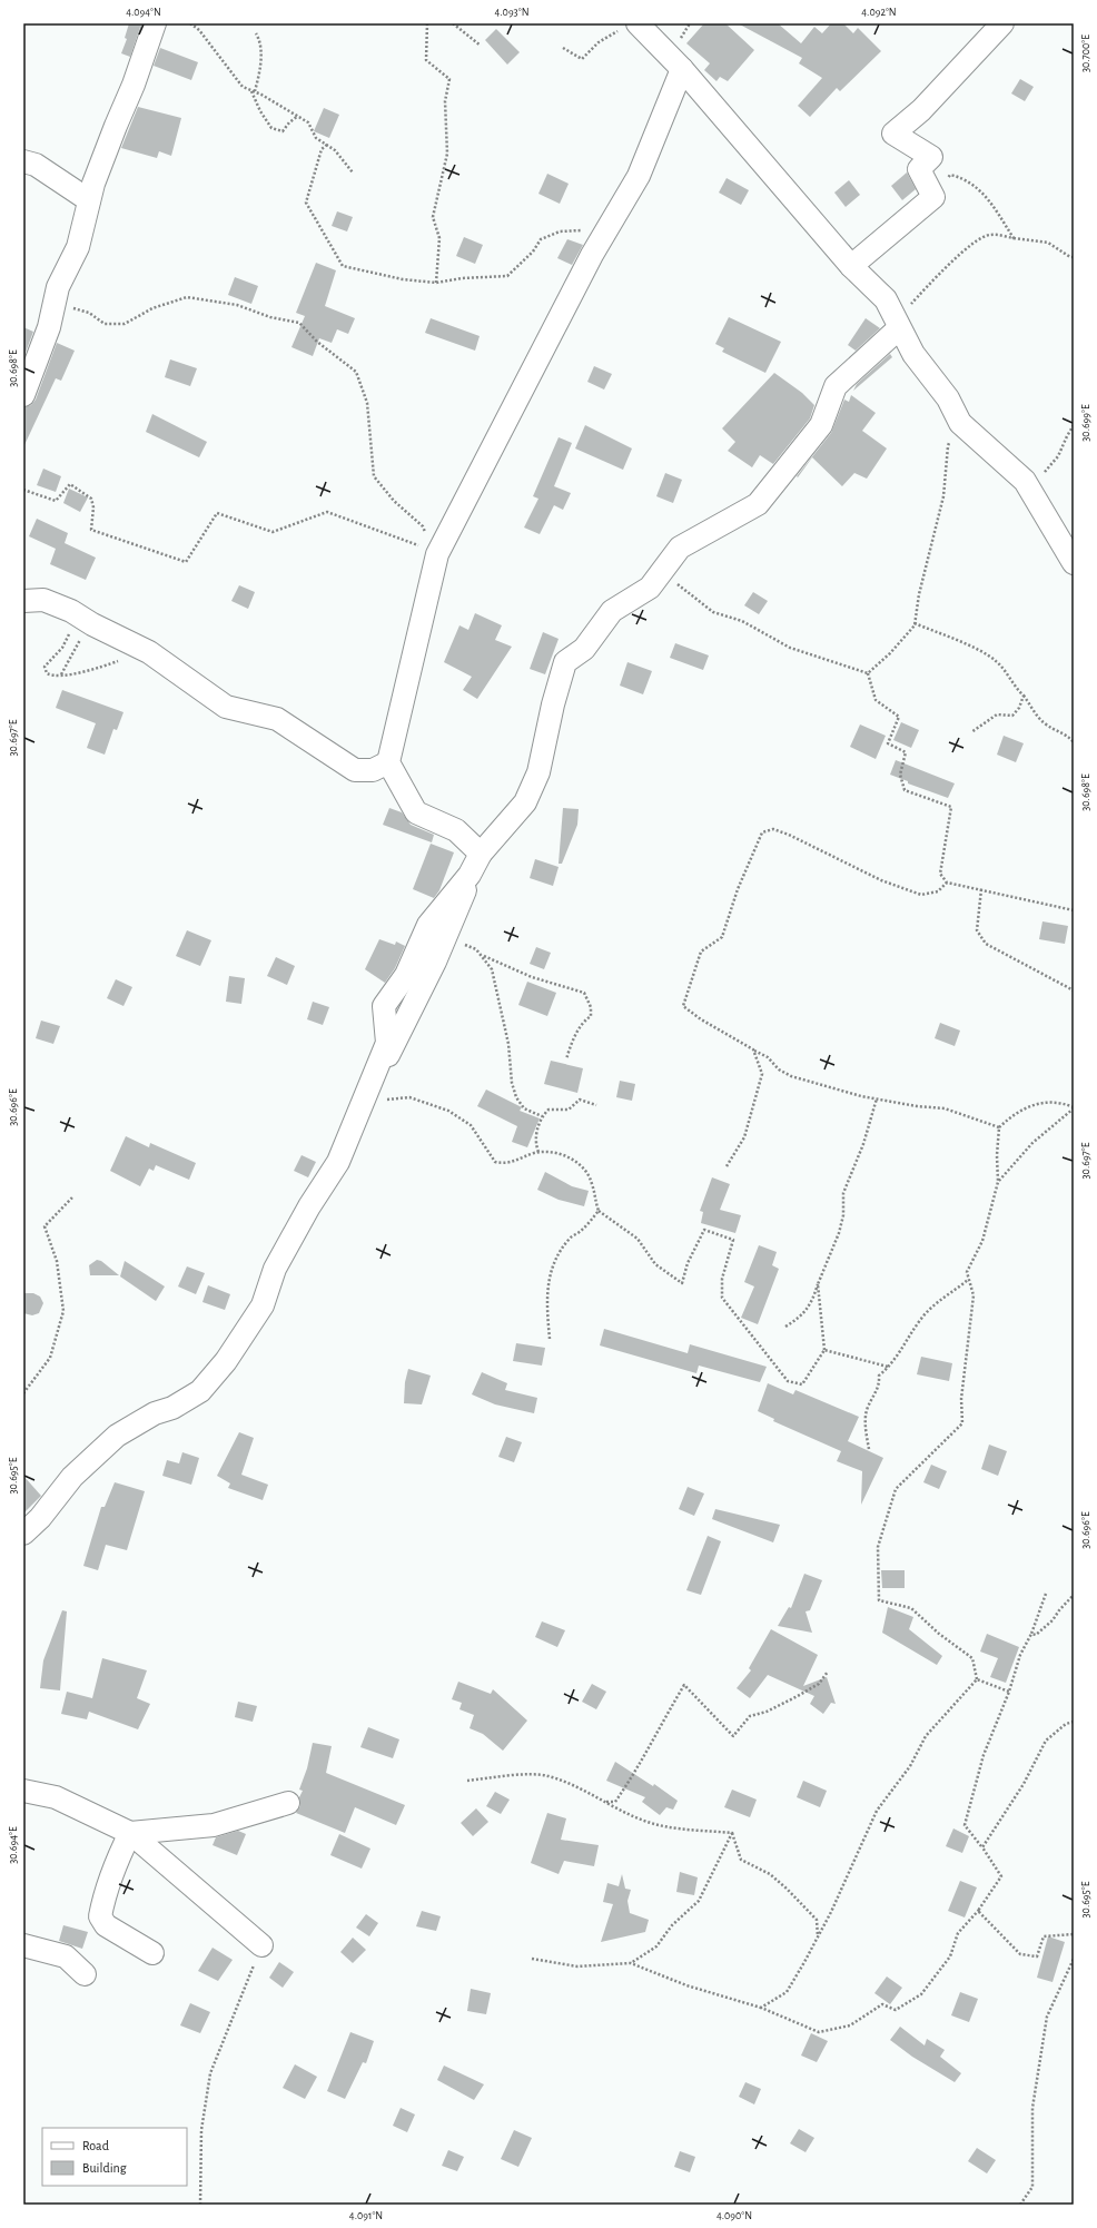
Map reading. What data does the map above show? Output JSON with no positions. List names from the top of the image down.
{
  "legend": ["Road", "Building"],
  "coordinates": [
    "4.094°N",
    "4.093°N",
    "4.092°N",
    "30.700°E",
    "30.698°E",
    "30.699°E",
    "30.697°E",
    "30.696°E",
    "30.695°E",
    "30.694°E",
    "4.091°N",
    "4.090°N"
  ]
}
